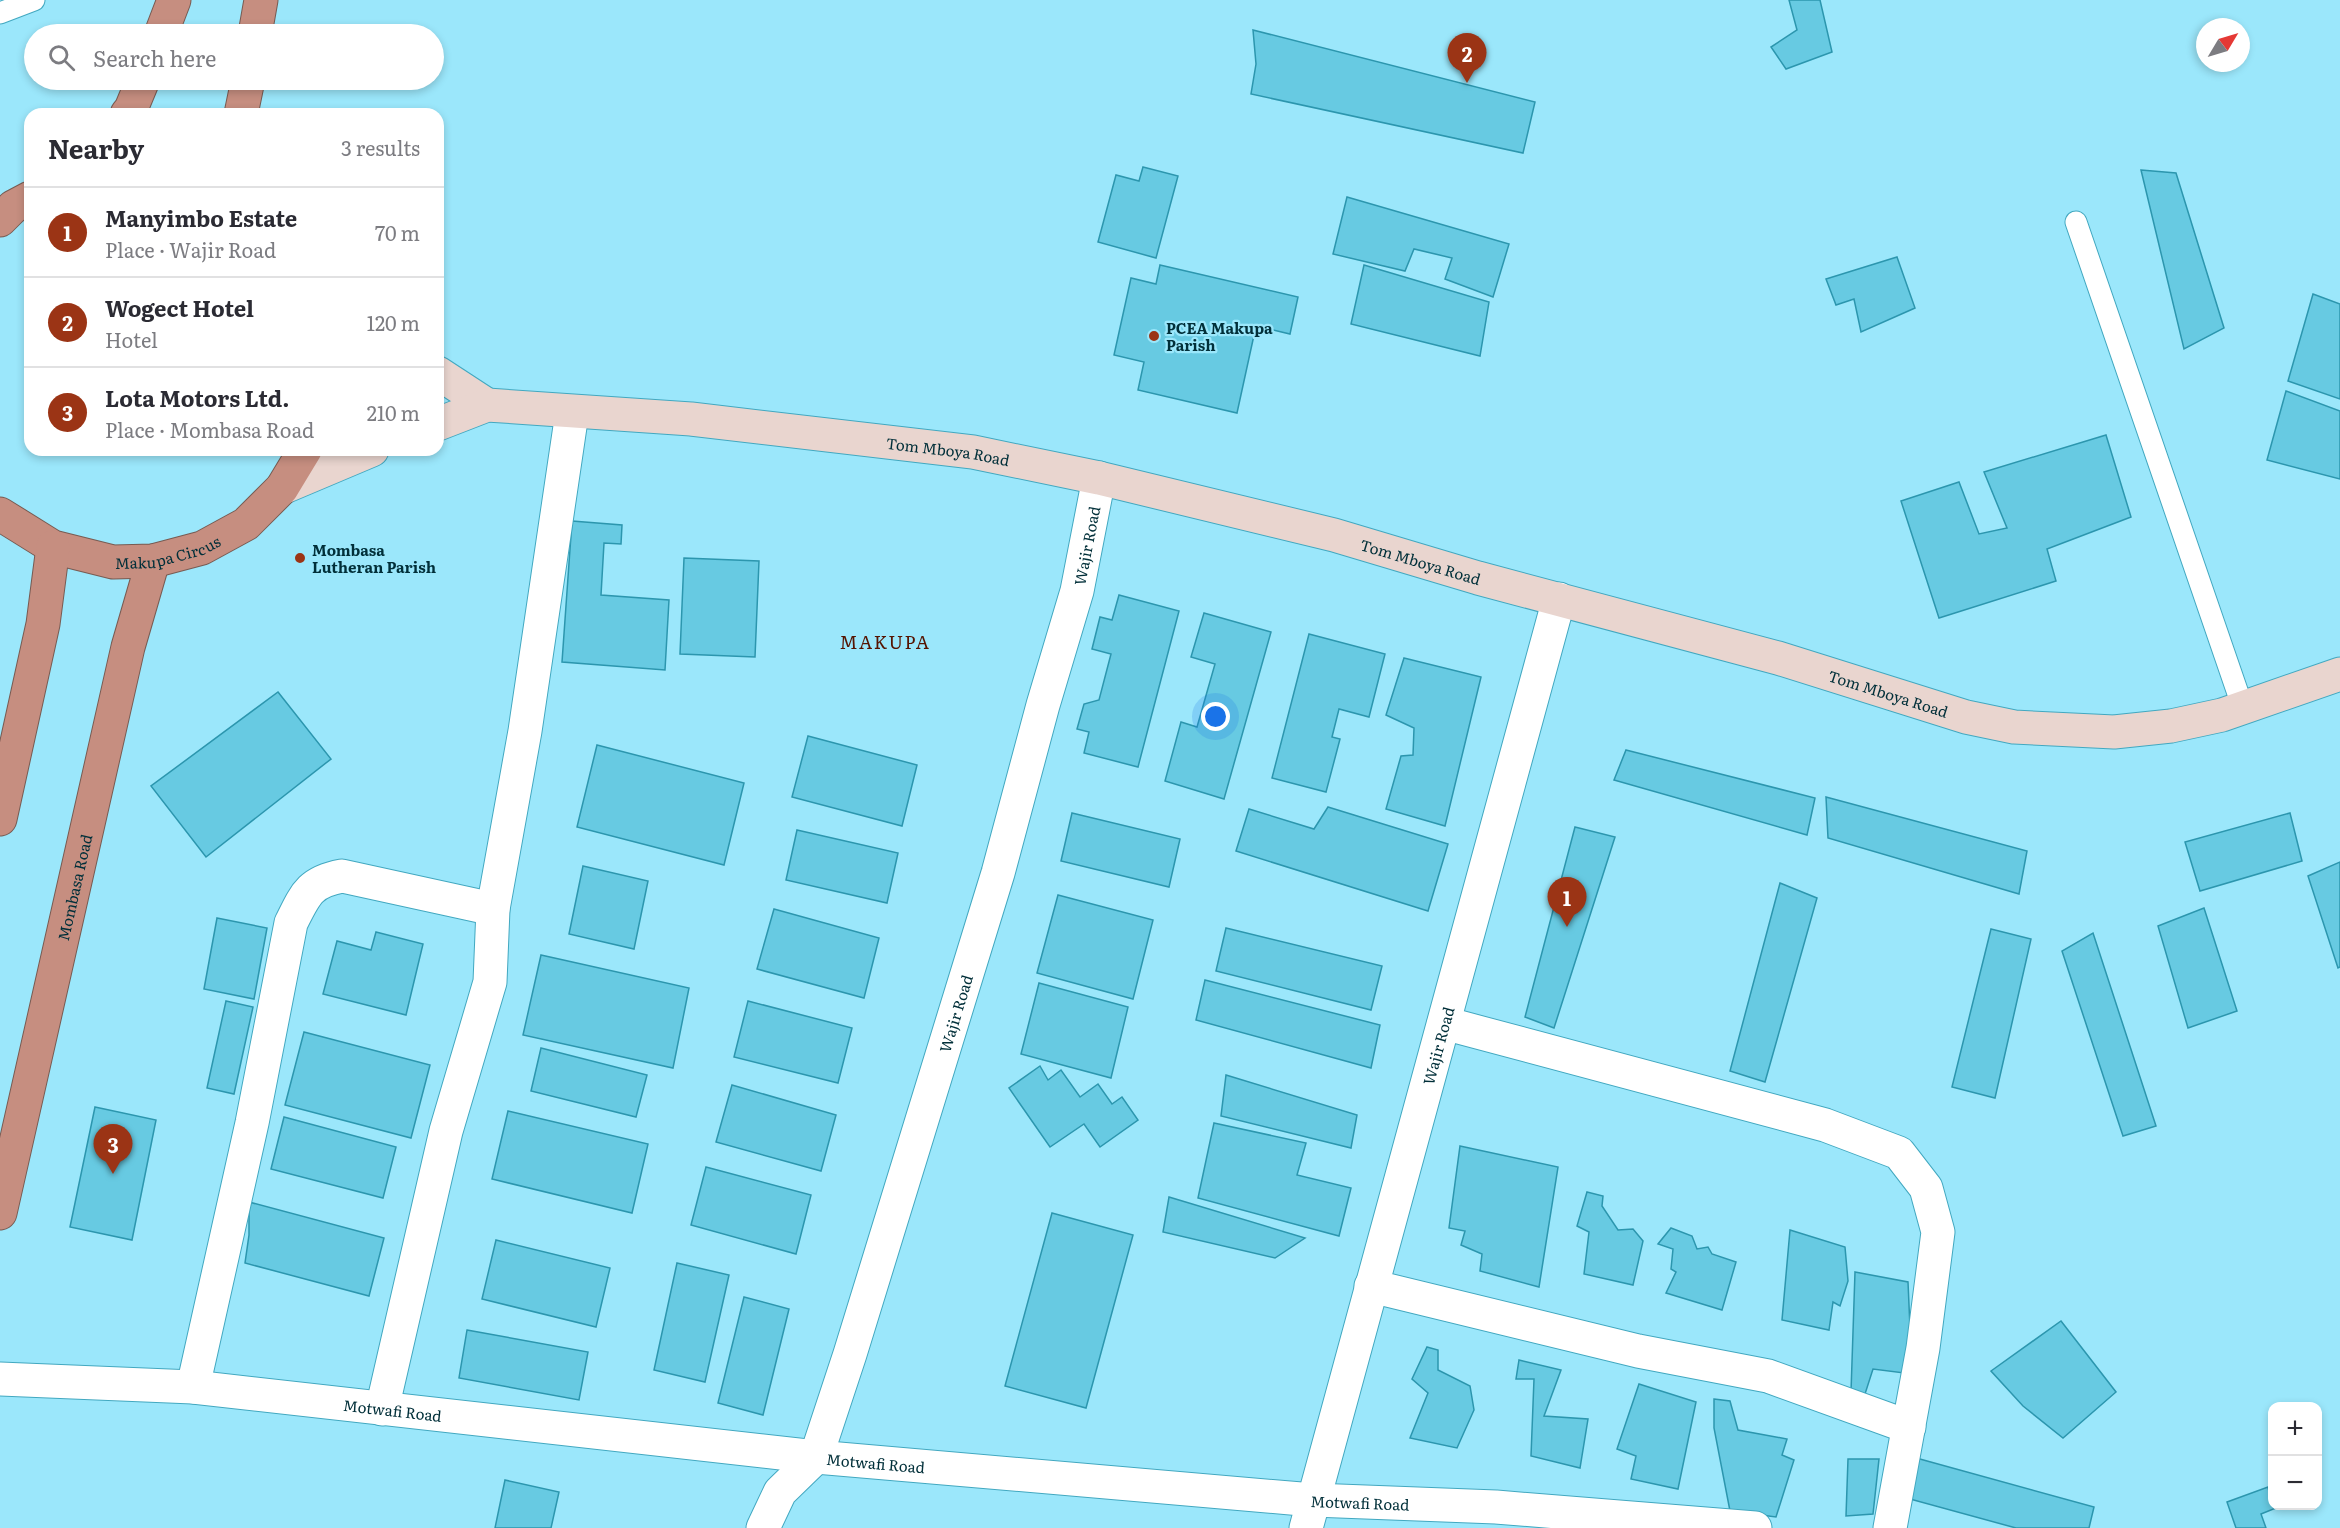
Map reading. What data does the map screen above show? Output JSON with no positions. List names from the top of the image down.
{
  "streets": {
    "highway": ["Makupa Circus", "Mombasa Road"],
    "main road": ["Tom Mboya Road"],
    "street": ["Wajir Road", "Motwafi Road"]
  },
  "crossings": [
    ["Tom Mboya Road", "Wajir Road"],
    ["Wajir Road", "Motwafi Road"],
    ["Makupa Circus", "Mombasa Road"]
  ],
  "districts": ["MAKUPA"],
  "places": ["PCEA Makupa Parish", "Mombasa Lutheran Parish"],
  "north": "top right",
  "page": {
    "search": "Search here",
    "pins": ["2", "1", "3"],
    "heading": ["Nearby", "3 results"],
    "list": [
      {
        "mark": "1",
        "name": "Manyimbo Estate",
        "note": "Place · Wajir Road",
        "value": "70 m"
      },
      {
        "mark": "2",
        "name": "Wogect Hotel",
        "note": "Hotel",
        "value": "120 m"
      },
      {
        "mark": "3",
        "name": "Lota Motors Ltd.",
        "note": "Place · Mombasa Road",
        "value": "210 m"
      }
    ],
    "map_buttons": ["+", "−"]
  }
}
